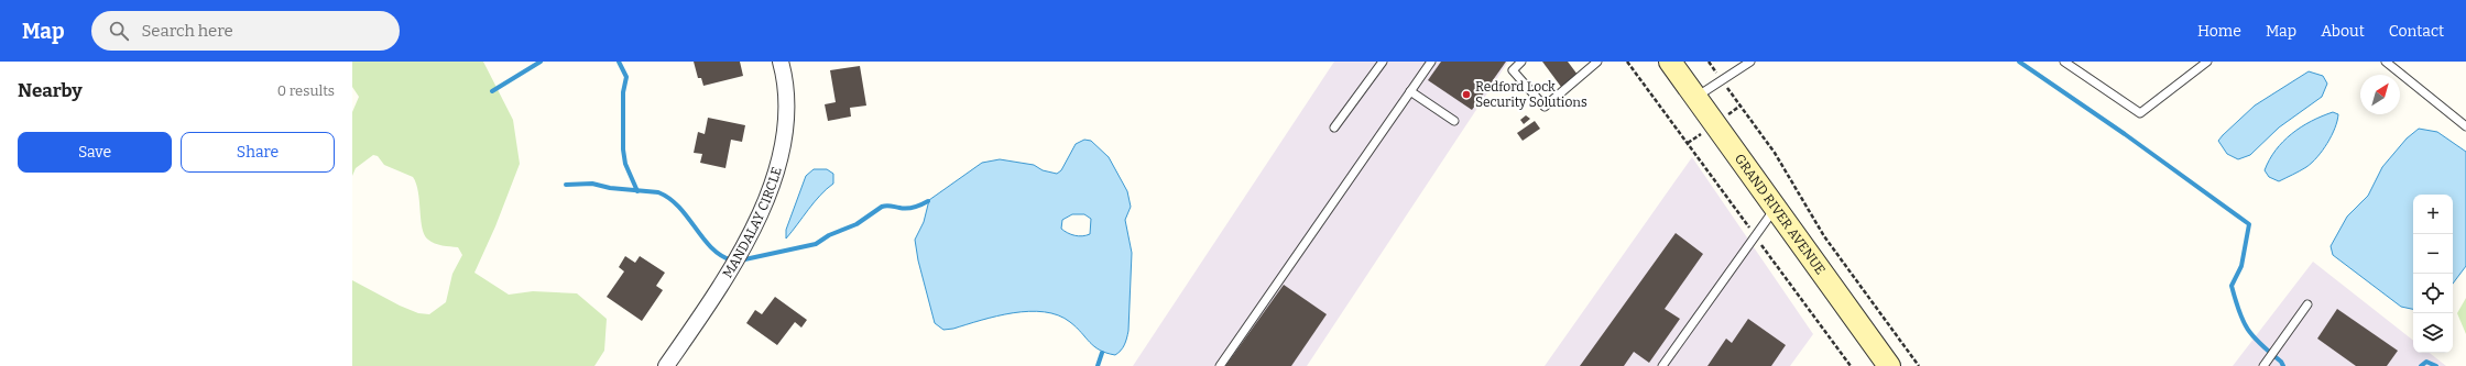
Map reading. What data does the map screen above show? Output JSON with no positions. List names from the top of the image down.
{
  "streets": {
    "main road": ["GRAND RIVER AVENUE"],
    "street": ["MANDALAY CIRCLE"]
  },
  "places": ["Redford Lock Security Solutions"],
  "north": "top right",
  "page": {
    "header": "Map",
    "search": "Search here",
    "nav": [
      "Home",
      "Map",
      "About",
      "Contact"
    ],
    "heading": ["Nearby", "0 results"],
    "buttons": ["Save", "Share"],
    "map_buttons": ["+", "−"]
  }
}
